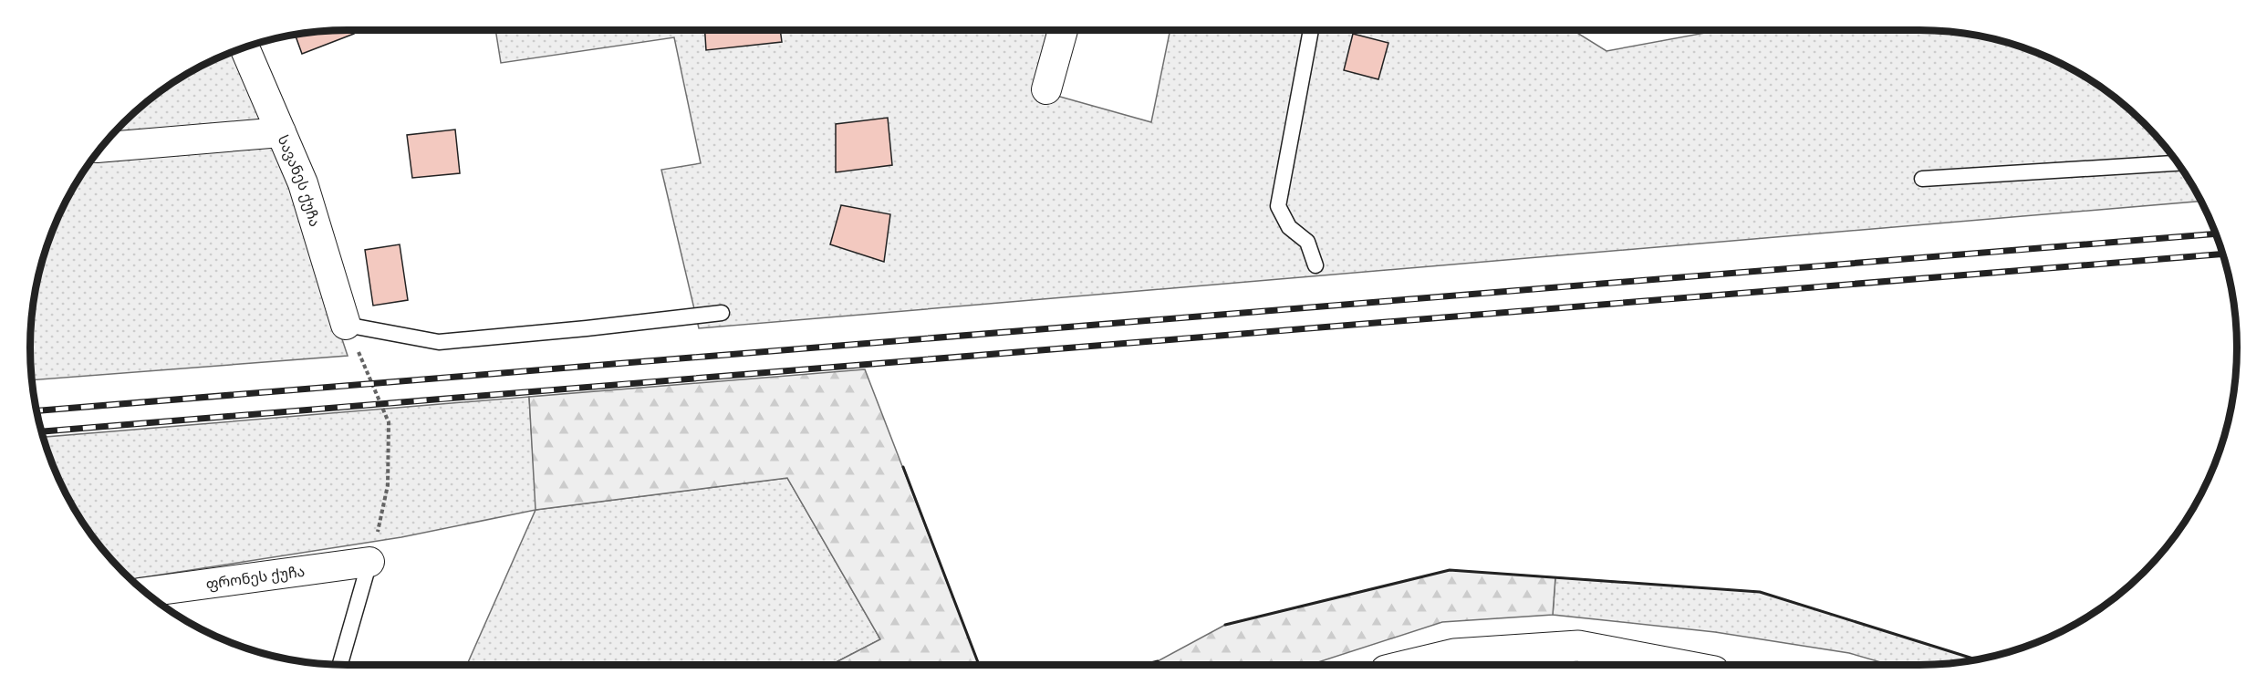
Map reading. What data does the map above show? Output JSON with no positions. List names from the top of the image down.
{
  "streets": {
    "street": ["სავანეს ქუჩა", "ფრონეს ქუჩა"]
  }
}
